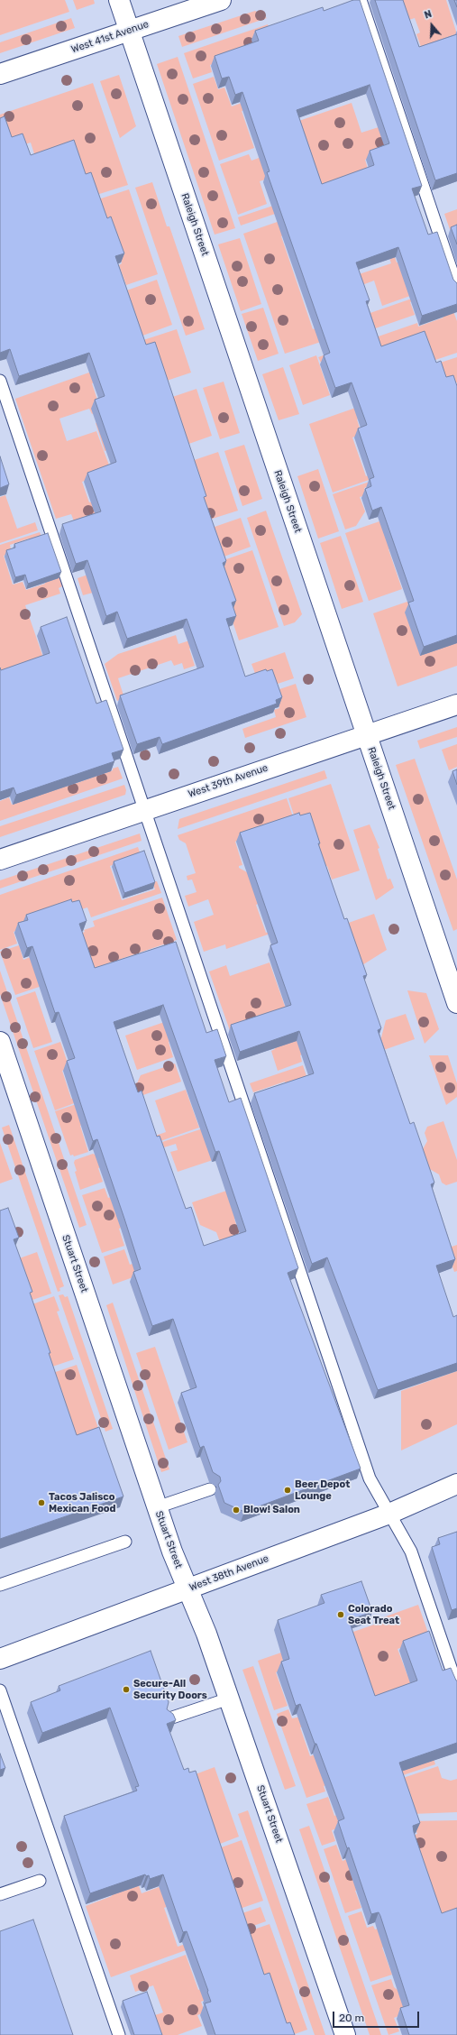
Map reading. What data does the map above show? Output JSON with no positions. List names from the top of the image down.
{
  "streets": {
    "street": [
      "West 41st Avenue",
      "Raleigh Street",
      "West 39th Avenue",
      "Stuart Street",
      "West 38th Avenue"
    ]
  },
  "crossings": [
    ["West 41st Avenue", "Raleigh Street"],
    ["Raleigh Street", "West 39th Avenue"],
    ["Stuart Street", "West 38th Avenue"]
  ],
  "places": [
    "Beer Depot Lounge",
    "Tacos Jalisco Mexican Food",
    "Blow! Salon",
    "Colorado Seat Treat",
    "Secure-All Security Doors"
  ],
  "scale_bar": "20 m",
  "north": "top"
}
